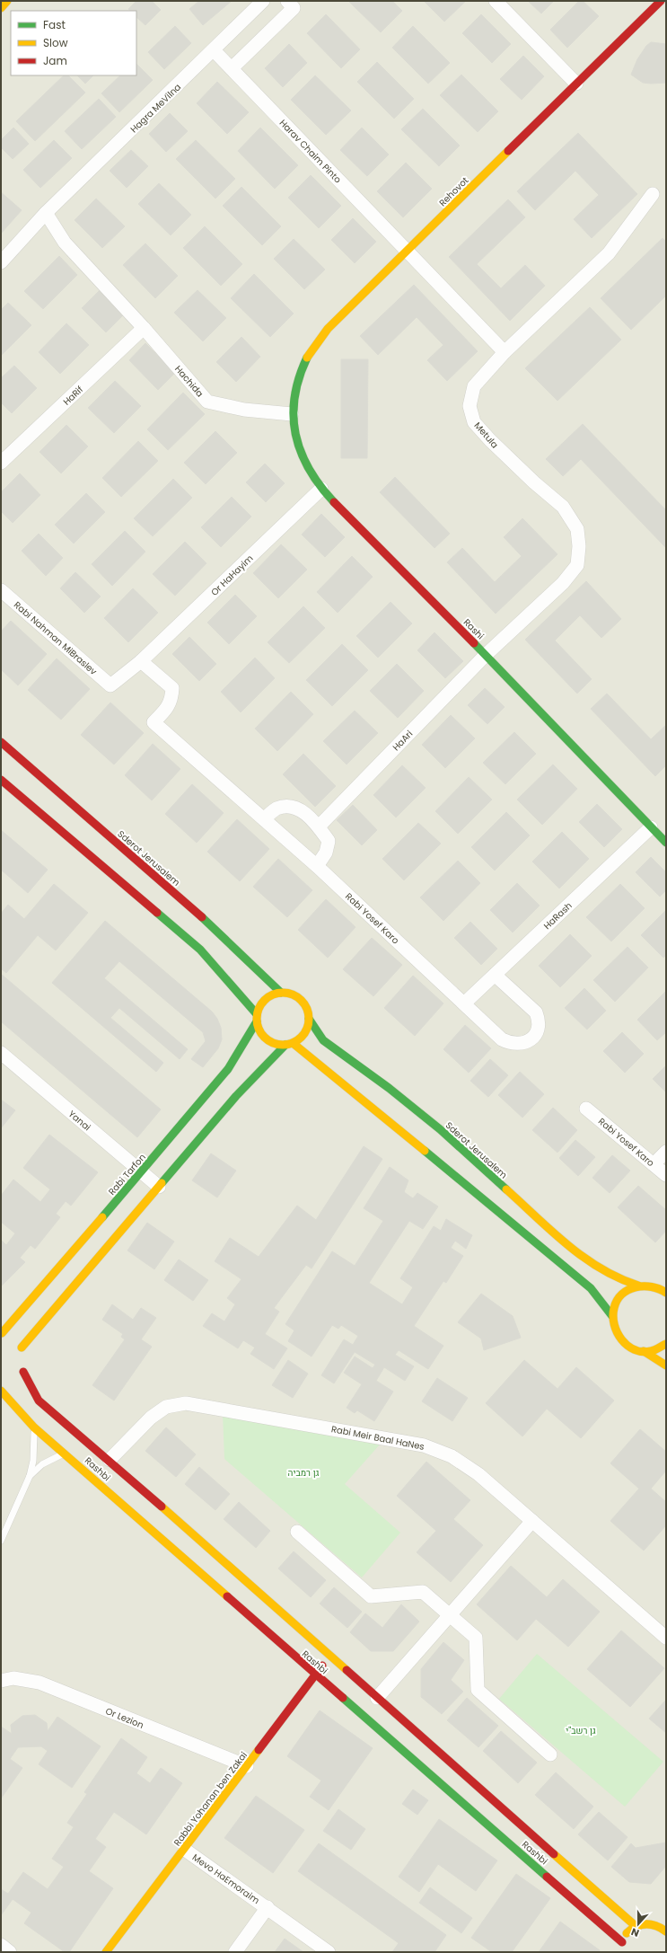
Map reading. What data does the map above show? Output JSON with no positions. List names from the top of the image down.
{
  "streets": {
    "street": [
      "Hagra MeVilna",
      "Harav Chaim Pinto",
      "Rehovot",
      "Hachida",
      "HaRif",
      "Metula",
      "Or HaHayim",
      "Rashi",
      "Rabi Nahman MiBraslev",
      "HaAri",
      "Sderot Jerusalem",
      "HaRash",
      "Rabi Yosef Karo",
      "Yanai",
      "Rabi Tarfon",
      "Rabi Meir Baal HaNes",
      "Rashbi",
      "Or Lezion",
      "Rabbi Yohanan ben Zakai",
      "Mevo HaEmoraim"
    ]
  },
  "crossings": [
    ["Hagra MeVilna", "Harav Chaim Pinto"],
    ["Harav Chaim Pinto", "Rehovot"],
    ["Harav Chaim Pinto", "Metula"],
    ["Rehovot", "Hachida"],
    ["Rehovot", "Rashi"],
    ["Hachida", "HaRif"],
    ["Hachida", "Rashi"],
    ["Metula", "Rashi"],
    ["Metula", "HaAri"],
    ["Or HaHayim", "Rashi"],
    ["Or HaHayim", "Rabi Nahman MiBraslev"],
    ["Or HaHayim", "Rabi Yosef Karo"],
    ["Rashi", "HaAri"],
    ["Rashi", "HaRash"],
    ["Sderot Jerusalem", "Rabi Tarfon"],
    ["HaRash", "Rabi Yosef Karo"],
    ["Yanai", "Rabi Tarfon"],
    ["Rabi Tarfon", "Rashbi"],
    ["Rabi Meir Baal HaNes", "Rashbi"],
    ["Rashbi", "Rabbi Yohanan ben Zakai"],
    ["Or Lezion", "Rabbi Yohanan ben Zakai"],
    ["Rabbi Yohanan ben Zakai", "Mevo HaEmoraim"]
  ],
  "parks": ["גן רמביה", "גן רשב\"י"],
  "legend": ["Fast", "Slow", "Jam"],
  "north": "bottom"
}
